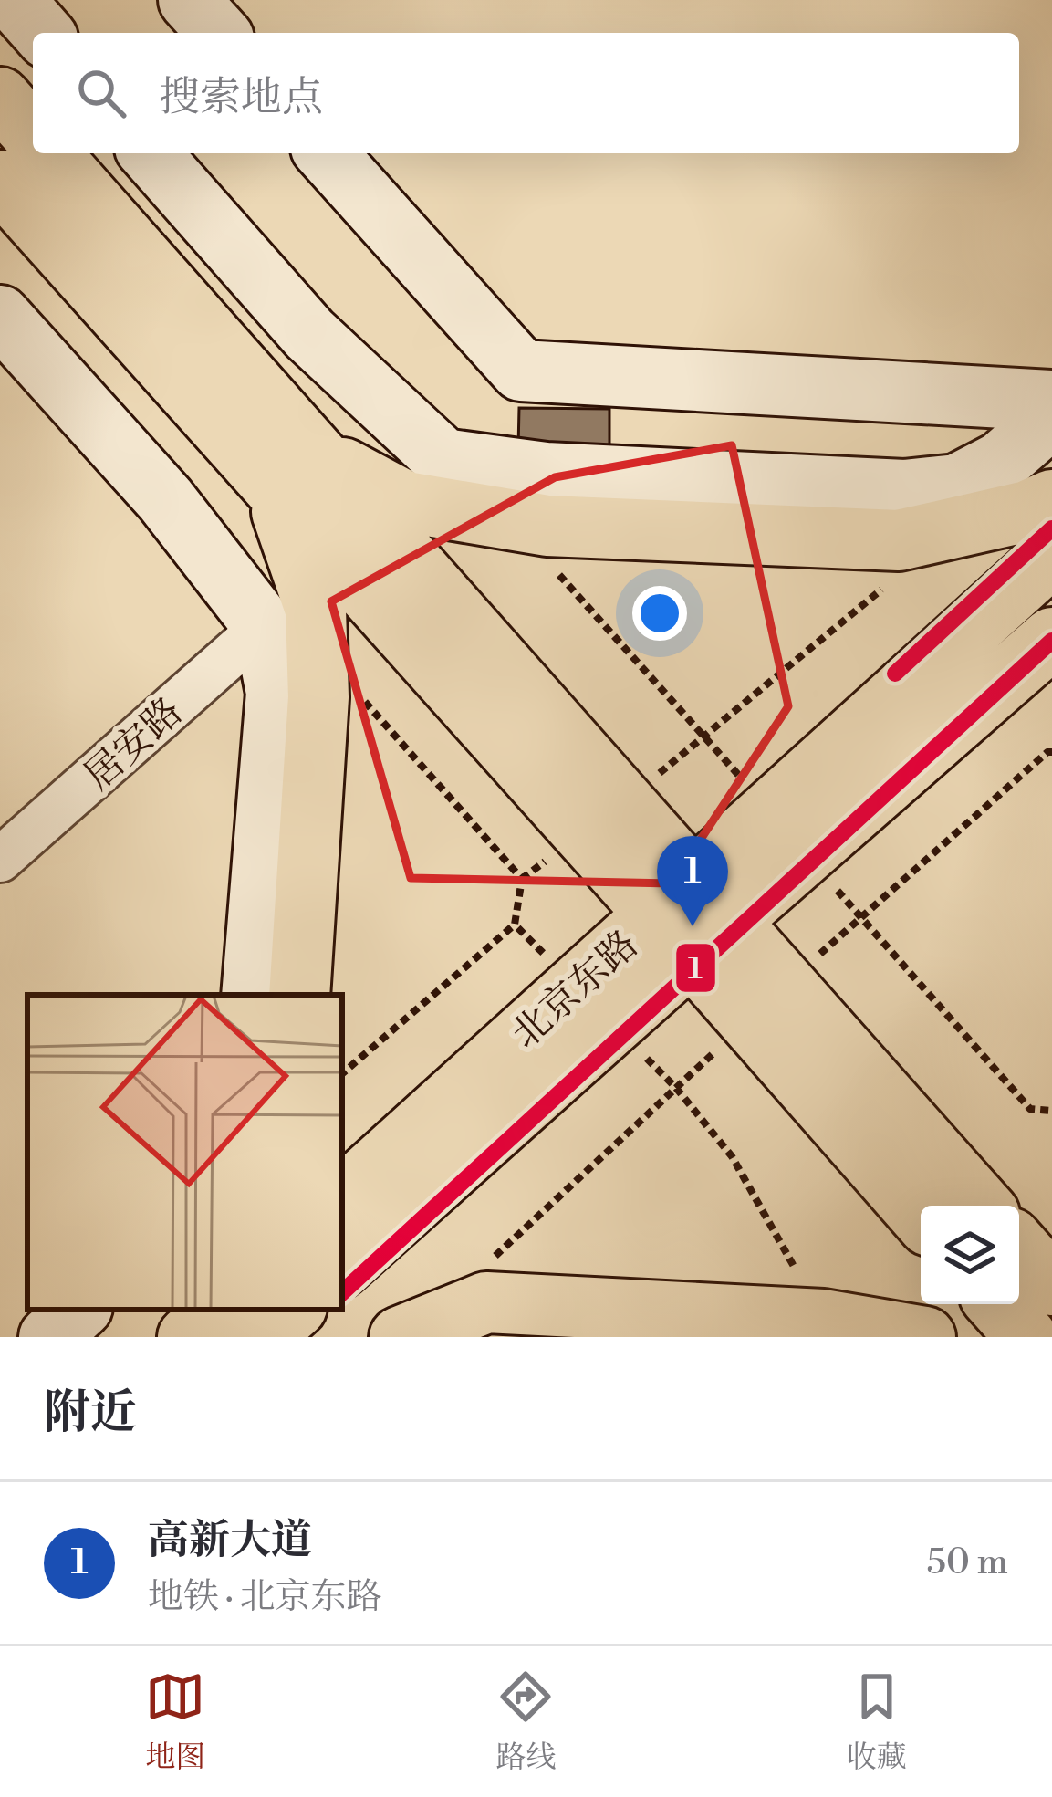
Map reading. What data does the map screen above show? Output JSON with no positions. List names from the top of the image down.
{
  "streets": {
    "main road": ["北京东路"],
    "street": ["居安路"]
  },
  "lines": ["transit line 1"],
  "page": {
    "search": "搜索地点",
    "pins": "1",
    "heading": "附近",
    "list": [
      {
        "mark": "1",
        "name": "高新大道",
        "note": "地铁 · 北京东路",
        "value": "50 m"
      }
    ],
    "nav": ["地图", "路线", "收藏"]
  }
}
